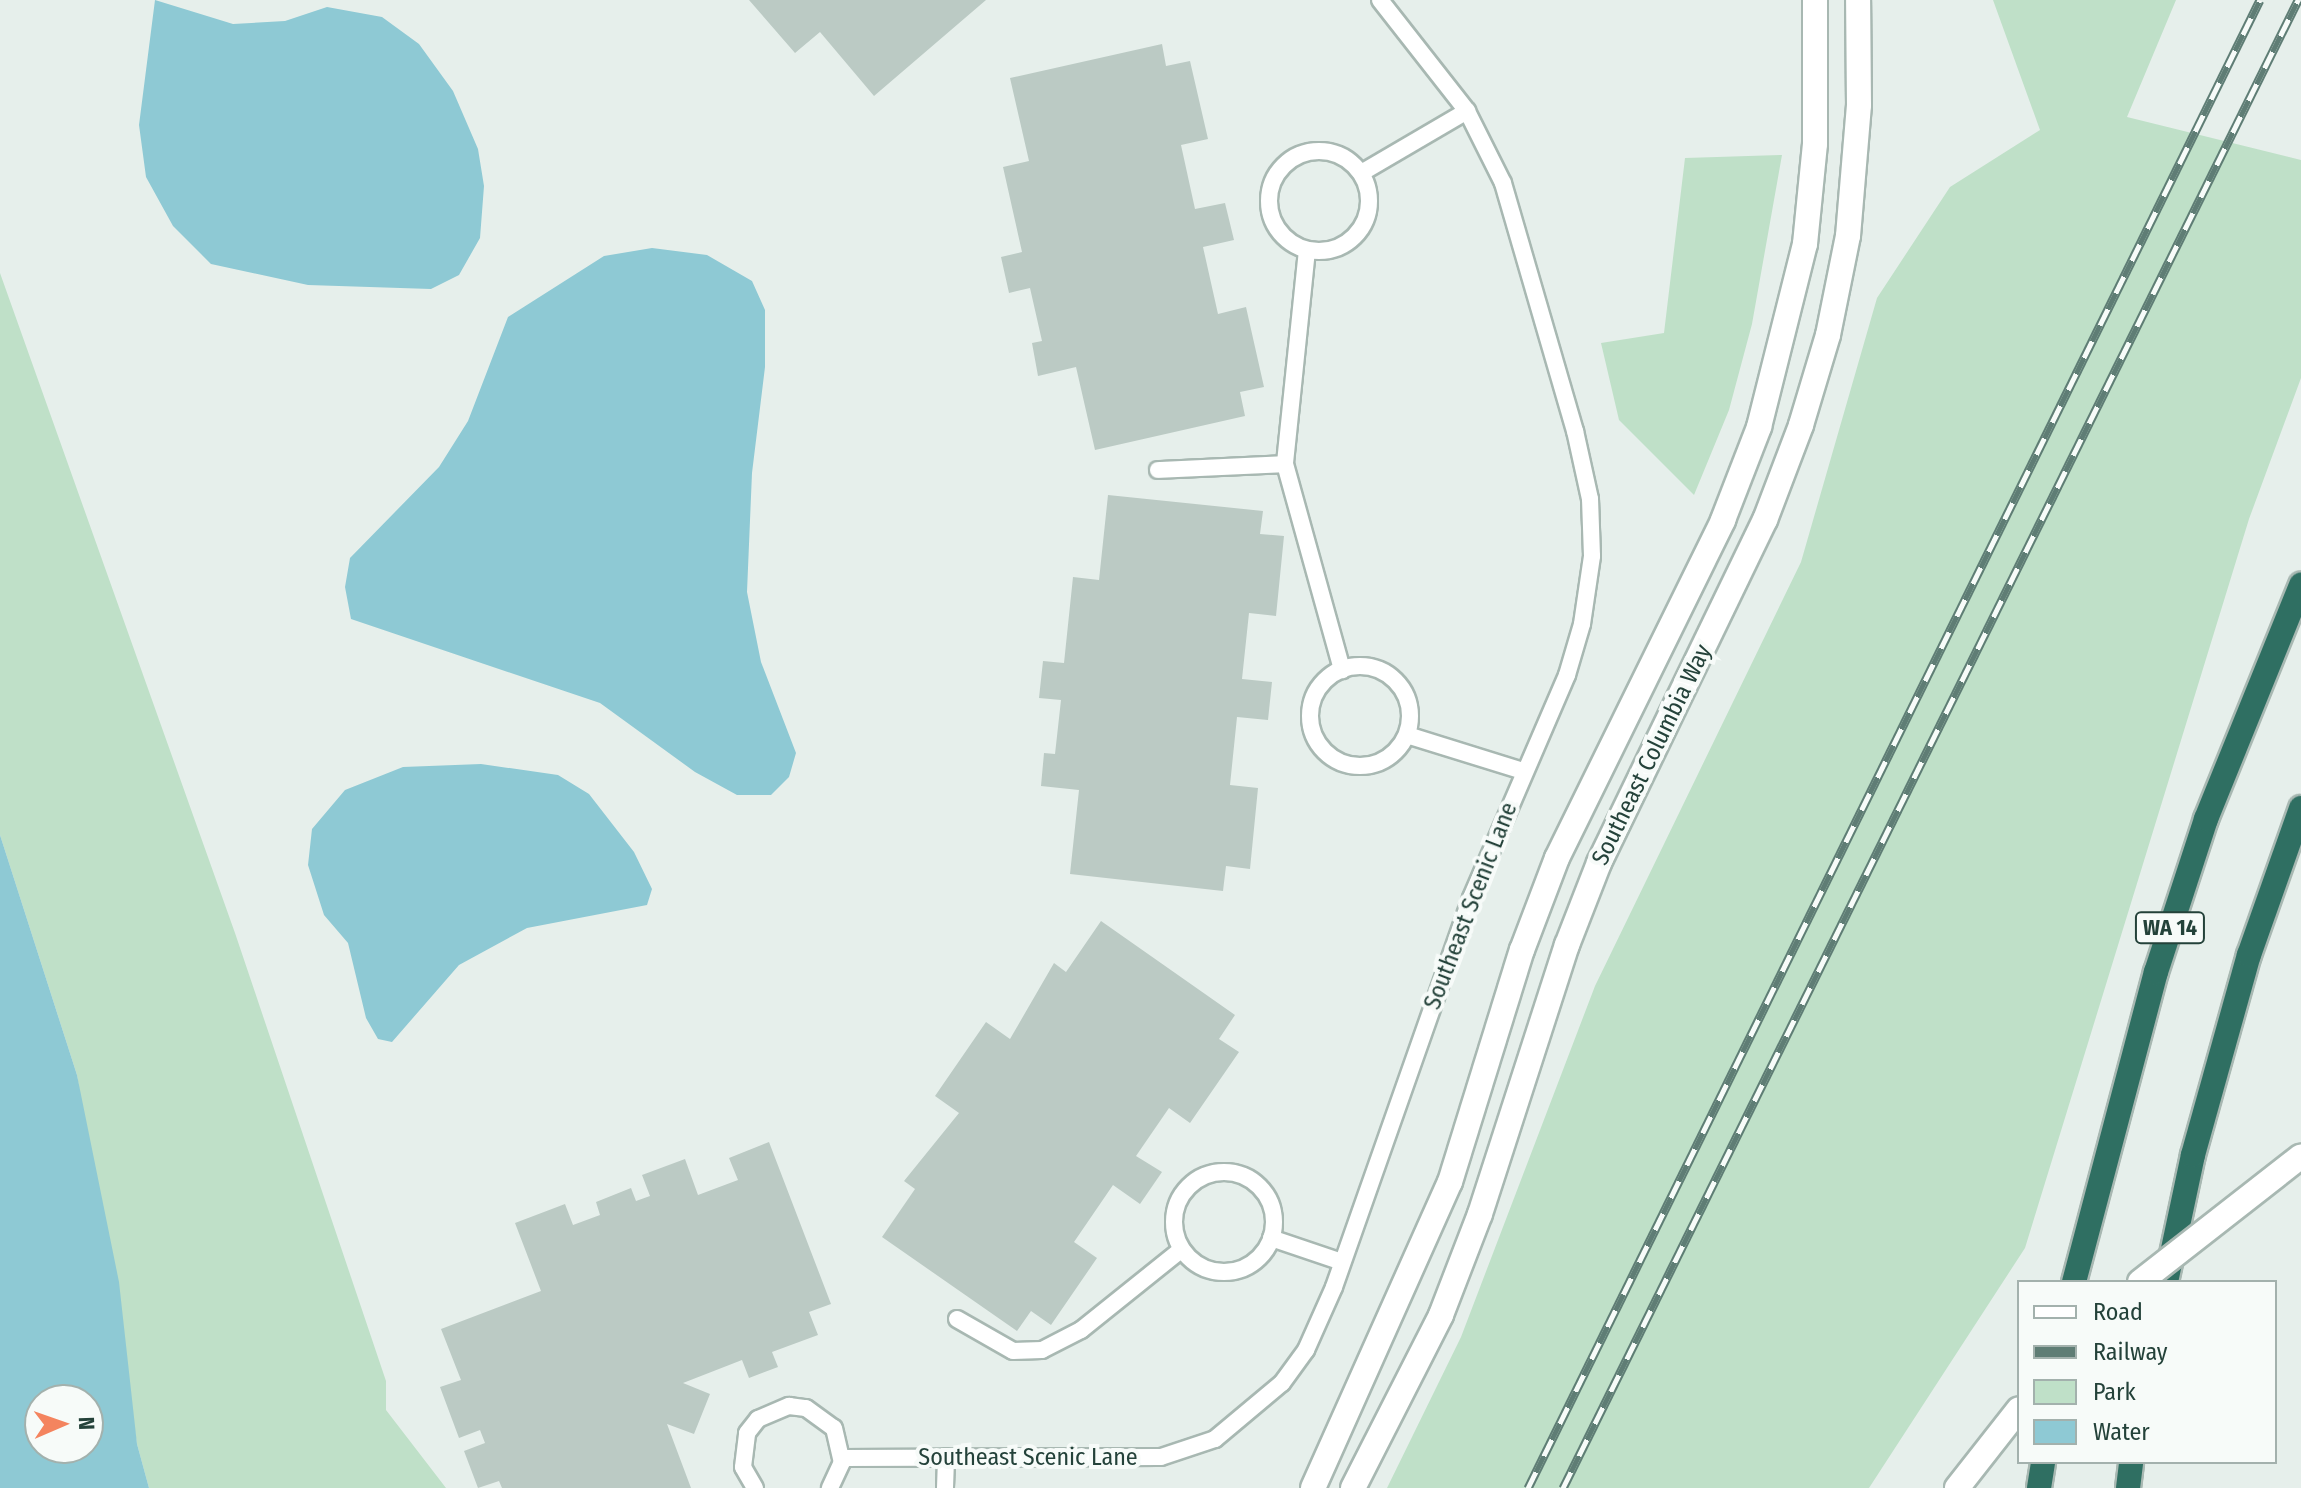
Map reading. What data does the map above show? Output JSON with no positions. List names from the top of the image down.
{
  "streets": {
    "highway": ["WA 14"],
    "street": ["Southeast Columbia Way"],
    "lane": ["Southeast Scenic Lane"]
  },
  "legend": [
    "Road",
    "Railway",
    "Park",
    "Water"
  ],
  "north": "right"
}
